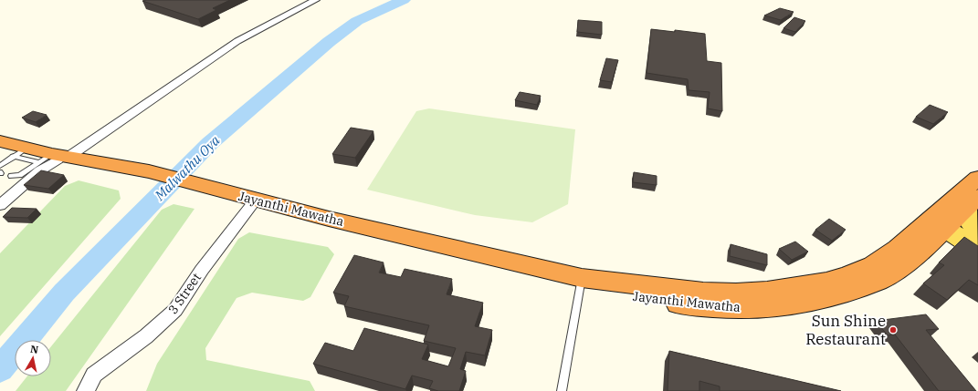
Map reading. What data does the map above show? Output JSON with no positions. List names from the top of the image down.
{
  "streets": {
    "highway": ["Jayanthi Mawatha"],
    "street": ["3 Street"]
  },
  "crossings": [
    ["Jayanthi Mawatha", "3 Street"]
  ],
  "water": ["Malwathu Oya"],
  "places": ["Sun Shine Restaurant"],
  "north": "top"
}
